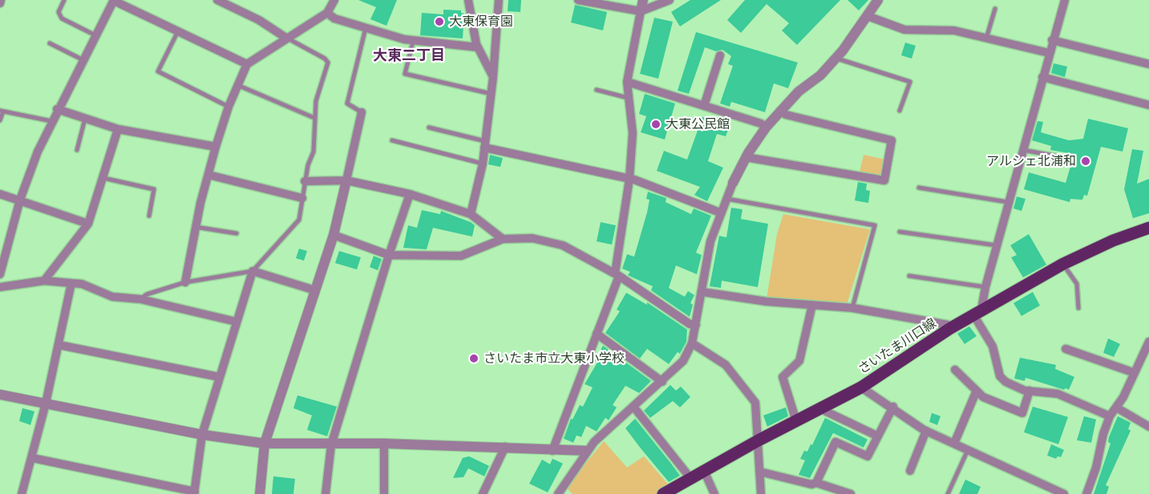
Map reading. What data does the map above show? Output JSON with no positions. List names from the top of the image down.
{
  "streets": {
    "main road": ["さいたま川口線"]
  },
  "districts": ["大東二丁目"],
  "places": [
    "大東保育園",
    "大東公民館",
    "アルシェ北浦和",
    "さいたま市立大東小学校"
  ]
}
